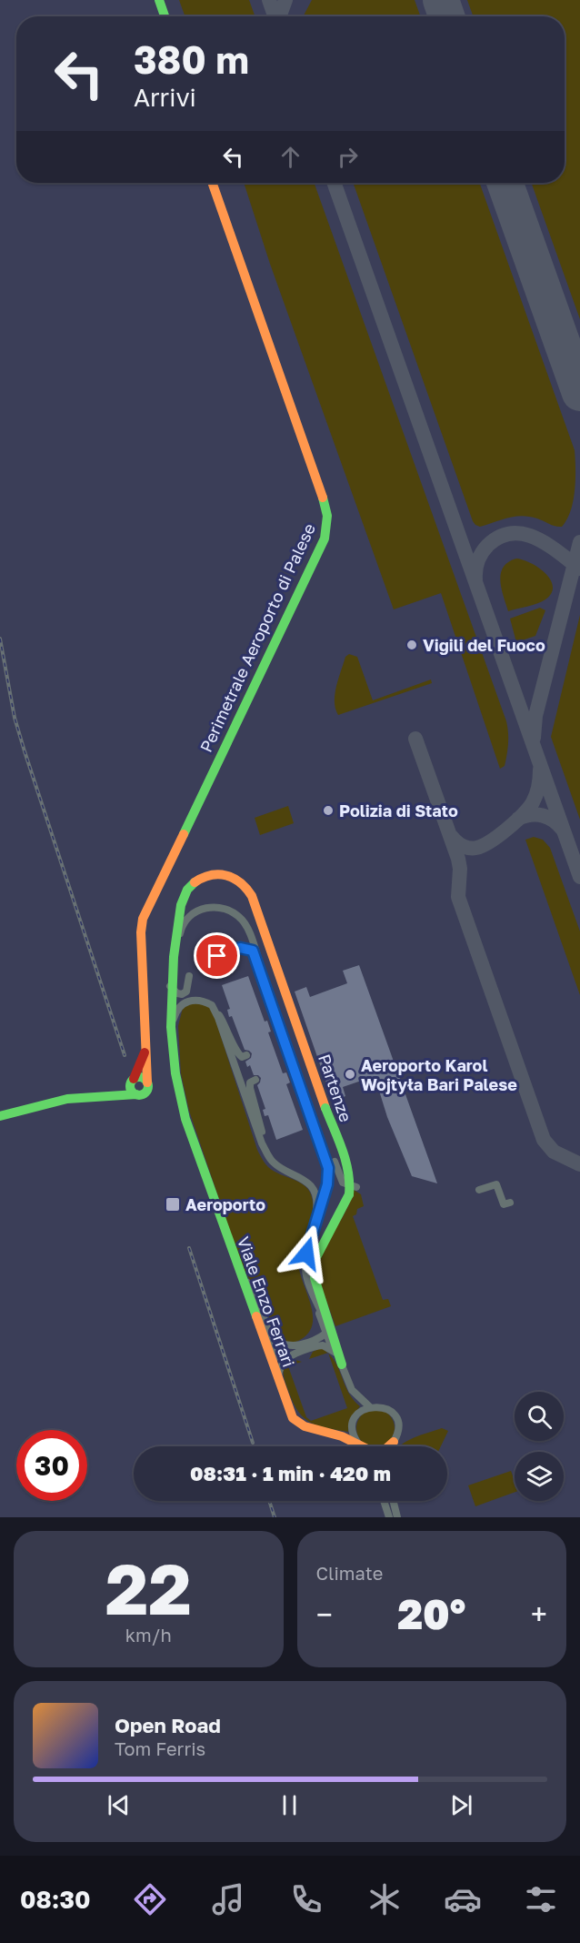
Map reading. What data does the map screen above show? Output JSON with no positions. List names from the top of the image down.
{
  "streets": {
    "street": ["Perimetrale Aeroporto di Palese", "Partenze", "Viale Enzo Ferrari"]
  },
  "crossings": [
    ["Partenze", "Viale Enzo Ferrari"]
  ],
  "places": {
    "other": ["Vigili del Fuoco", "Polizia di Stato", "Aeroporto Karol Wojtyła Bari Palese"],
    "transit": ["Aeroporto"]
  },
  "page": {
    "turn": ["380 m", "Arrivi"],
    "limit": "30",
    "trip": "08:31 · 1 min · 420 m",
    "tile": [
      ["22", "km/h"],
      "Climate"
    ],
    "heat": ["−", "20°", "+"],
    "song": ["Open Road", "Tom Ferris"],
    "tabs": "08:30"
  }
}
